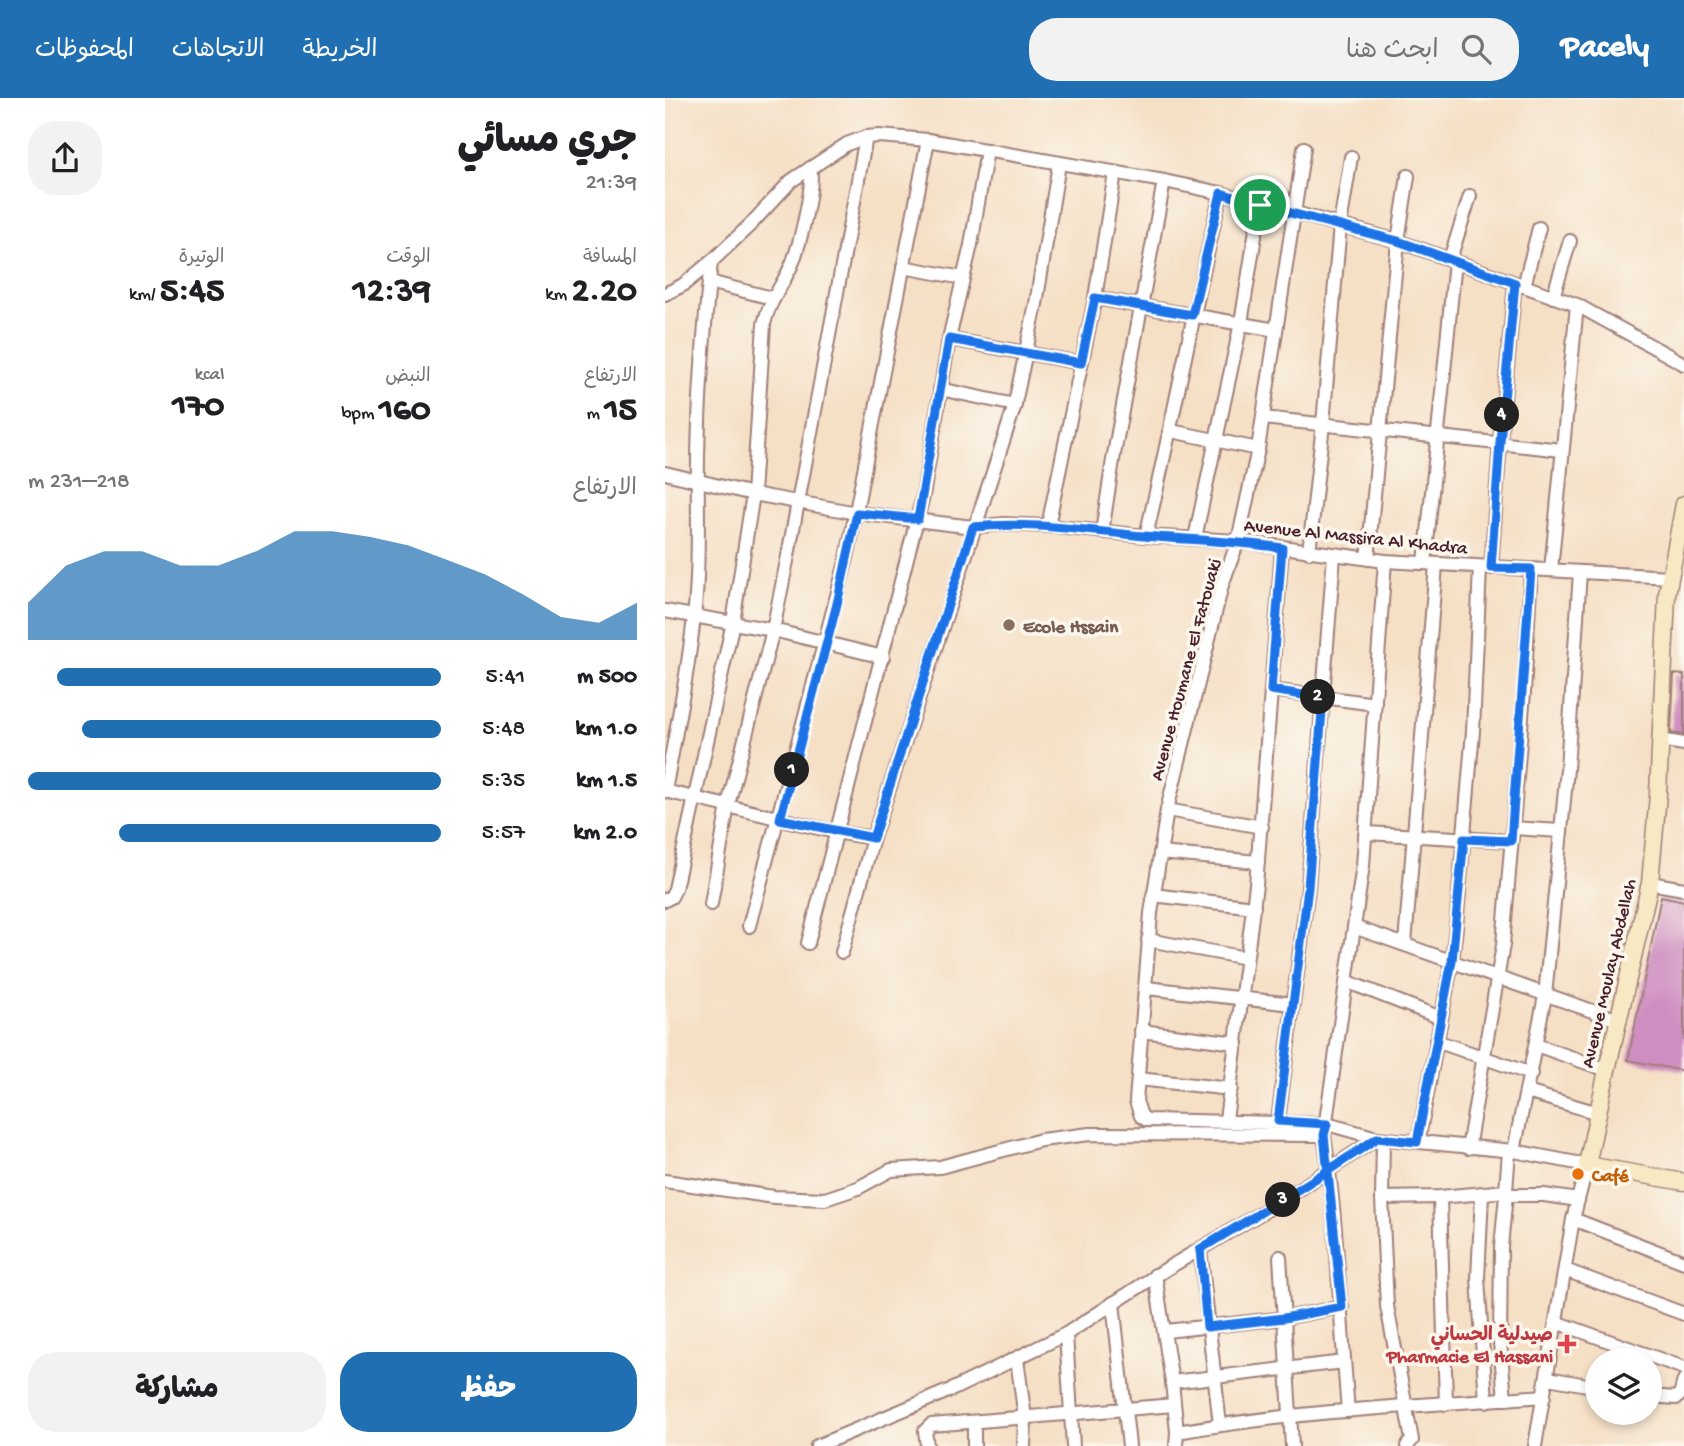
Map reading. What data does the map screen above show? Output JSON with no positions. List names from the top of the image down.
{
  "streets": {
    "street": ["Avenue Al Massira Al Khadra", "Avenue Houmane El Fatouaki", "Avenue Moulay Abdellah"]
  },
  "crossings": [
    ["Avenue Al Massira Al Khadra", "Avenue Houmane El Fatouaki"],
    ["Avenue Al Massira Al Khadra", "Avenue Moulay Abdellah"]
  ],
  "places": {
    "other": ["Ecole Hssain", "Café"],
    "health": ["صيدلية الحساني Pharmacie El Hassani"]
  },
  "page": {
    "header": "Pacely",
    "search": "ابحث هنا",
    "nav": ["الخريطة", "الاتجاهات", "المحفوظات"],
    "heading": ["جري مسائي", "21:39"],
    "stats": [
      ["المسافة", "2.20 km"],
      ["الوقت", "12:39"],
      ["الوتيرة", "5:45 /km"],
      ["الارتفاع", "15 m"],
      ["النبض", "160 bpm"],
      ["kcal", "170"]
    ],
    "pins": [
      "4",
      "2",
      "1",
      "3"
    ],
    "chart": ["الارتفاع", "218–231 m"],
    "list": [
      {
        "name": "500 m",
        "note": "5:41"
      },
      {
        "name": "1.0 km",
        "note": "5:48"
      },
      {
        "name": "1.5 km",
        "note": "5:35"
      },
      {
        "name": "2.0 km",
        "note": "5:57"
      }
    ],
    "buttons": ["حفظ", "مشاركة"]
  }
}
